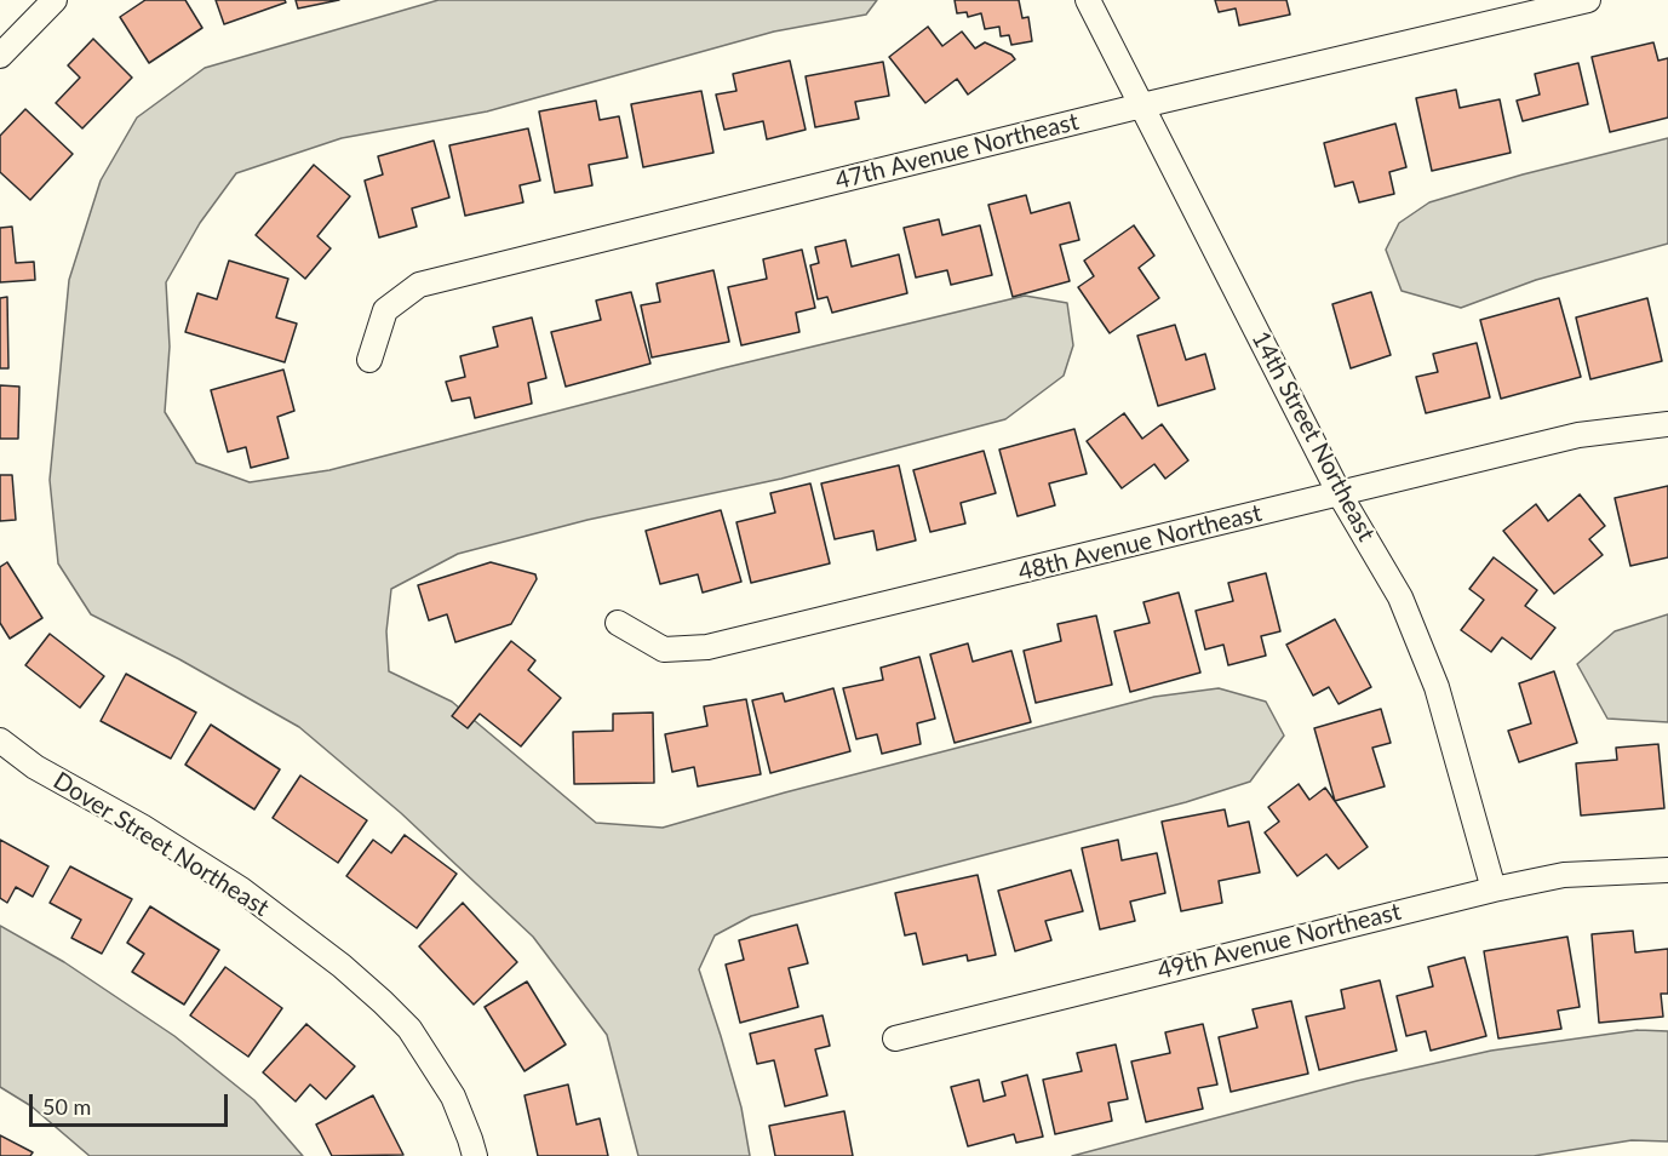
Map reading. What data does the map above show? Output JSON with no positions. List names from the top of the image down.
{
  "streets": {
    "street": [
      "47th Avenue Northeast",
      "14th Street Northeast",
      "48th Avenue Northeast",
      "Dover Street Northeast",
      "49th Avenue Northeast"
    ]
  },
  "crossings": [
    ["47th Avenue Northeast", "14th Street Northeast"],
    ["14th Street Northeast", "48th Avenue Northeast"],
    ["14th Street Northeast", "49th Avenue Northeast"]
  ],
  "scale_bar": "50 m"
}
